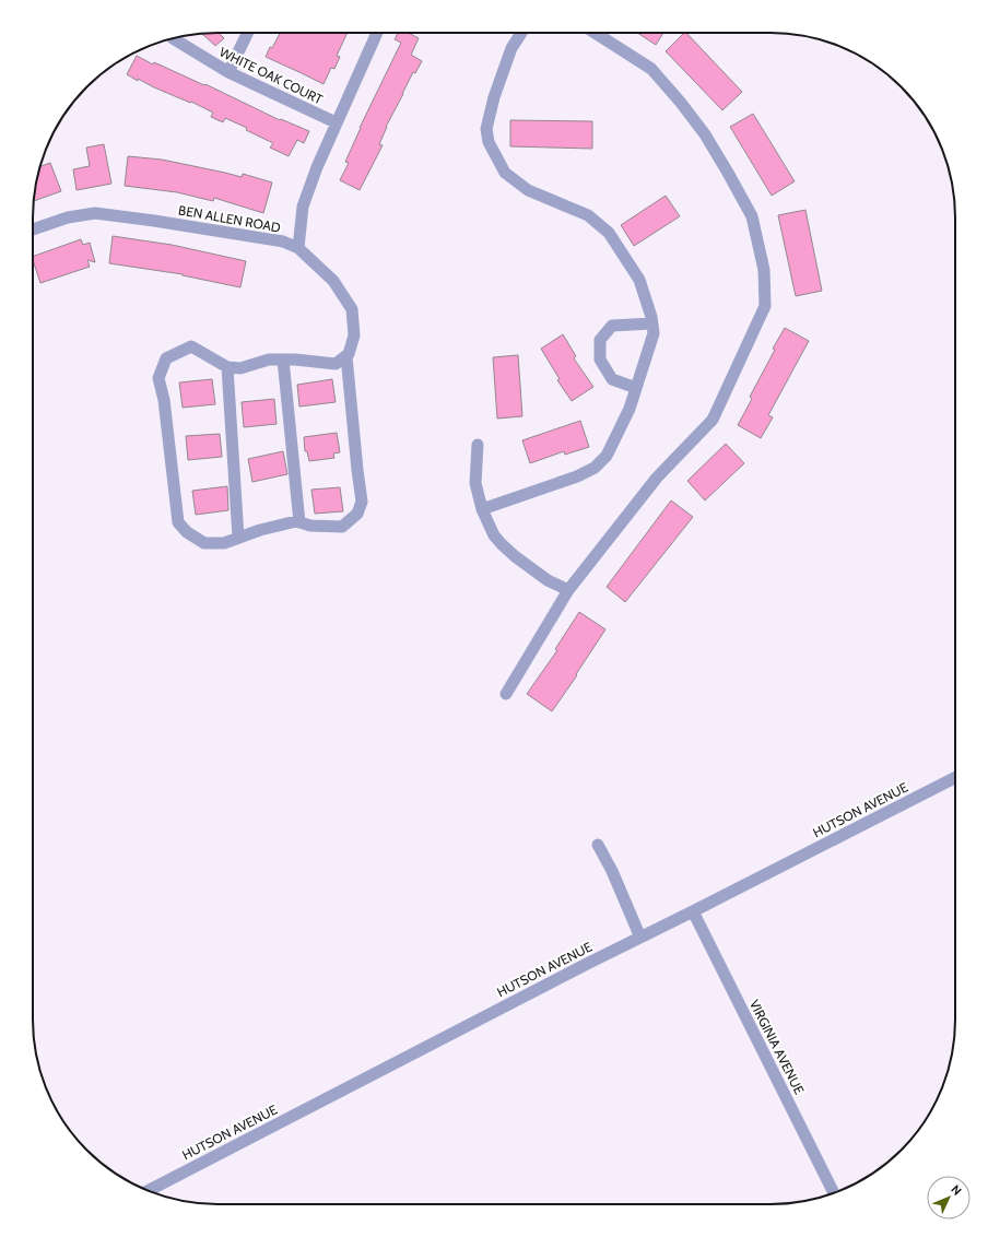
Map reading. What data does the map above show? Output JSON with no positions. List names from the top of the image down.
{
  "streets": {
    "street": [
      "WHITE OAK COURT",
      "BEN ALLEN ROAD",
      "HUTSON AVENUE",
      "VIRGINIA AVENUE"
    ]
  },
  "crossings": [
    ["HUTSON AVENUE", "VIRGINIA AVENUE"]
  ],
  "north": "top right"
}
